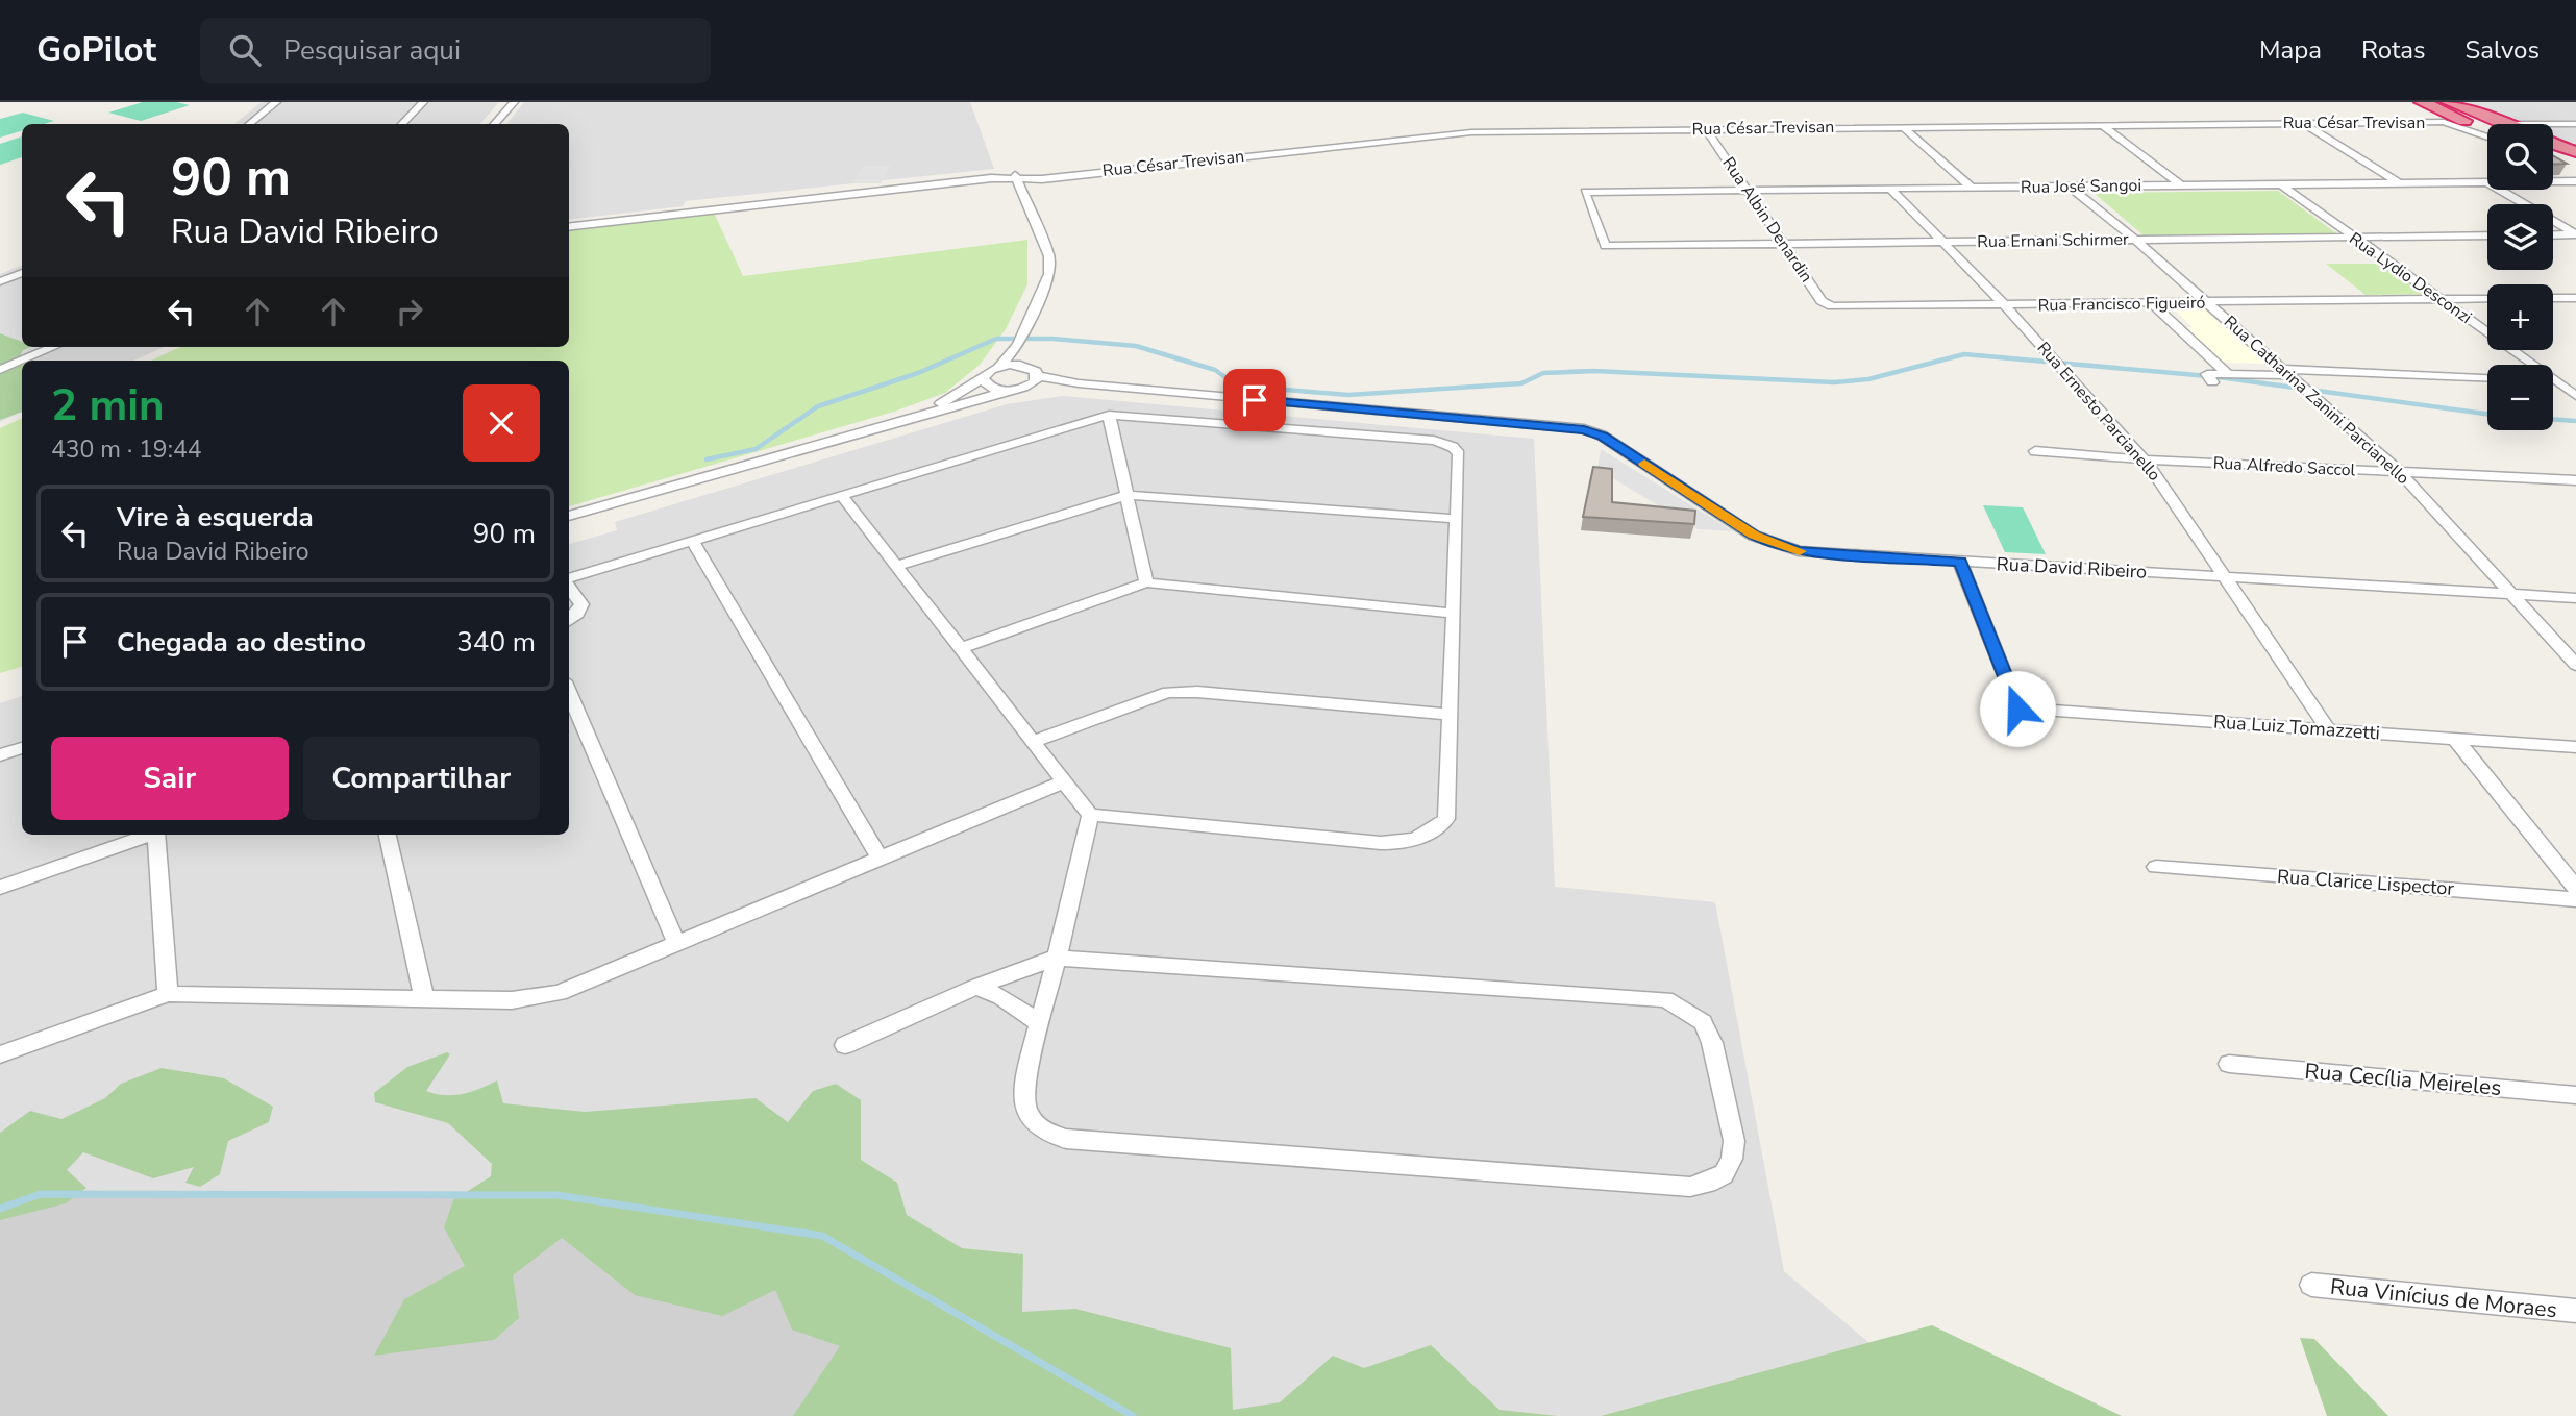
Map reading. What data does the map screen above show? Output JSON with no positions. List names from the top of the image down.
{
  "streets": {
    "street": [
      "Rua César Trevisan",
      "Rua José Sangoi",
      "Rua Albin Denardin",
      "Rua Ernani Schirmer",
      "Rua Lydio Desconzi",
      "Rua Francisco Figueiró",
      "Rua Catharina Zanini Parcianello",
      "Rua Ernesto Parcianello",
      "Rua Alfredo Saccol",
      "Rua David Ribeiro",
      "Rua Luiz Tomazzetti",
      "Rua Clarice Lispector",
      "Rua Cecília Meireles",
      "Rua Vinícius de Moraes"
    ]
  },
  "crossings": [
    ["Rua César Trevisan", "Rua Albin Denardin"],
    ["Rua José Sangoi", "Rua Albin Denardin"],
    ["Rua José Sangoi", "Rua Ernani Schirmer"],
    ["Rua José Sangoi", "Rua Lydio Desconzi"],
    ["Rua José Sangoi", "Rua Catharina Zanini Parcianello"],
    ["Rua José Sangoi", "Rua Ernesto Parcianello"],
    ["Rua Albin Denardin", "Rua Ernani Schirmer"],
    ["Rua Albin Denardin", "Rua Francisco Figueiró"],
    ["Rua Ernani Schirmer", "Rua Lydio Desconzi"],
    ["Rua Ernani Schirmer", "Rua Catharina Zanini Parcianello"],
    ["Rua Ernani Schirmer", "Rua Ernesto Parcianello"],
    ["Rua Lydio Desconzi", "Rua Francisco Figueiró"],
    ["Rua Francisco Figueiró", "Rua Catharina Zanini Parcianello"],
    ["Rua Francisco Figueiró", "Rua Ernesto Parcianello"],
    ["Rua Catharina Zanini Parcianello", "Rua Alfredo Saccol"],
    ["Rua Catharina Zanini Parcianello", "Rua David Ribeiro"],
    ["Rua Ernesto Parcianello", "Rua Alfredo Saccol"],
    ["Rua Ernesto Parcianello", "Rua David Ribeiro"],
    ["Rua Ernesto Parcianello", "Rua Luiz Tomazzetti"],
    ["Rua David Ribeiro", "Rua Luiz Tomazzetti"]
  ],
  "page": {
    "header": "GoPilot",
    "search": "Pesquisar aqui",
    "nav": ["Mapa", "Rotas", "Salvos"],
    "map_buttons": ["+", "−"],
    "turn": ["90 m", "Rua David Ribeiro"],
    "heading": ["2 min", "430 m · 19:44"],
    "list": [
      {
        "name": "Vire à esquerda",
        "note": "Rua David Ribeiro",
        "value": "90 m"
      },
      {
        "name": "Chegada ao destino",
        "value": "340 m"
      }
    ],
    "buttons": ["Sair", "Compartilhar"]
  }
}
